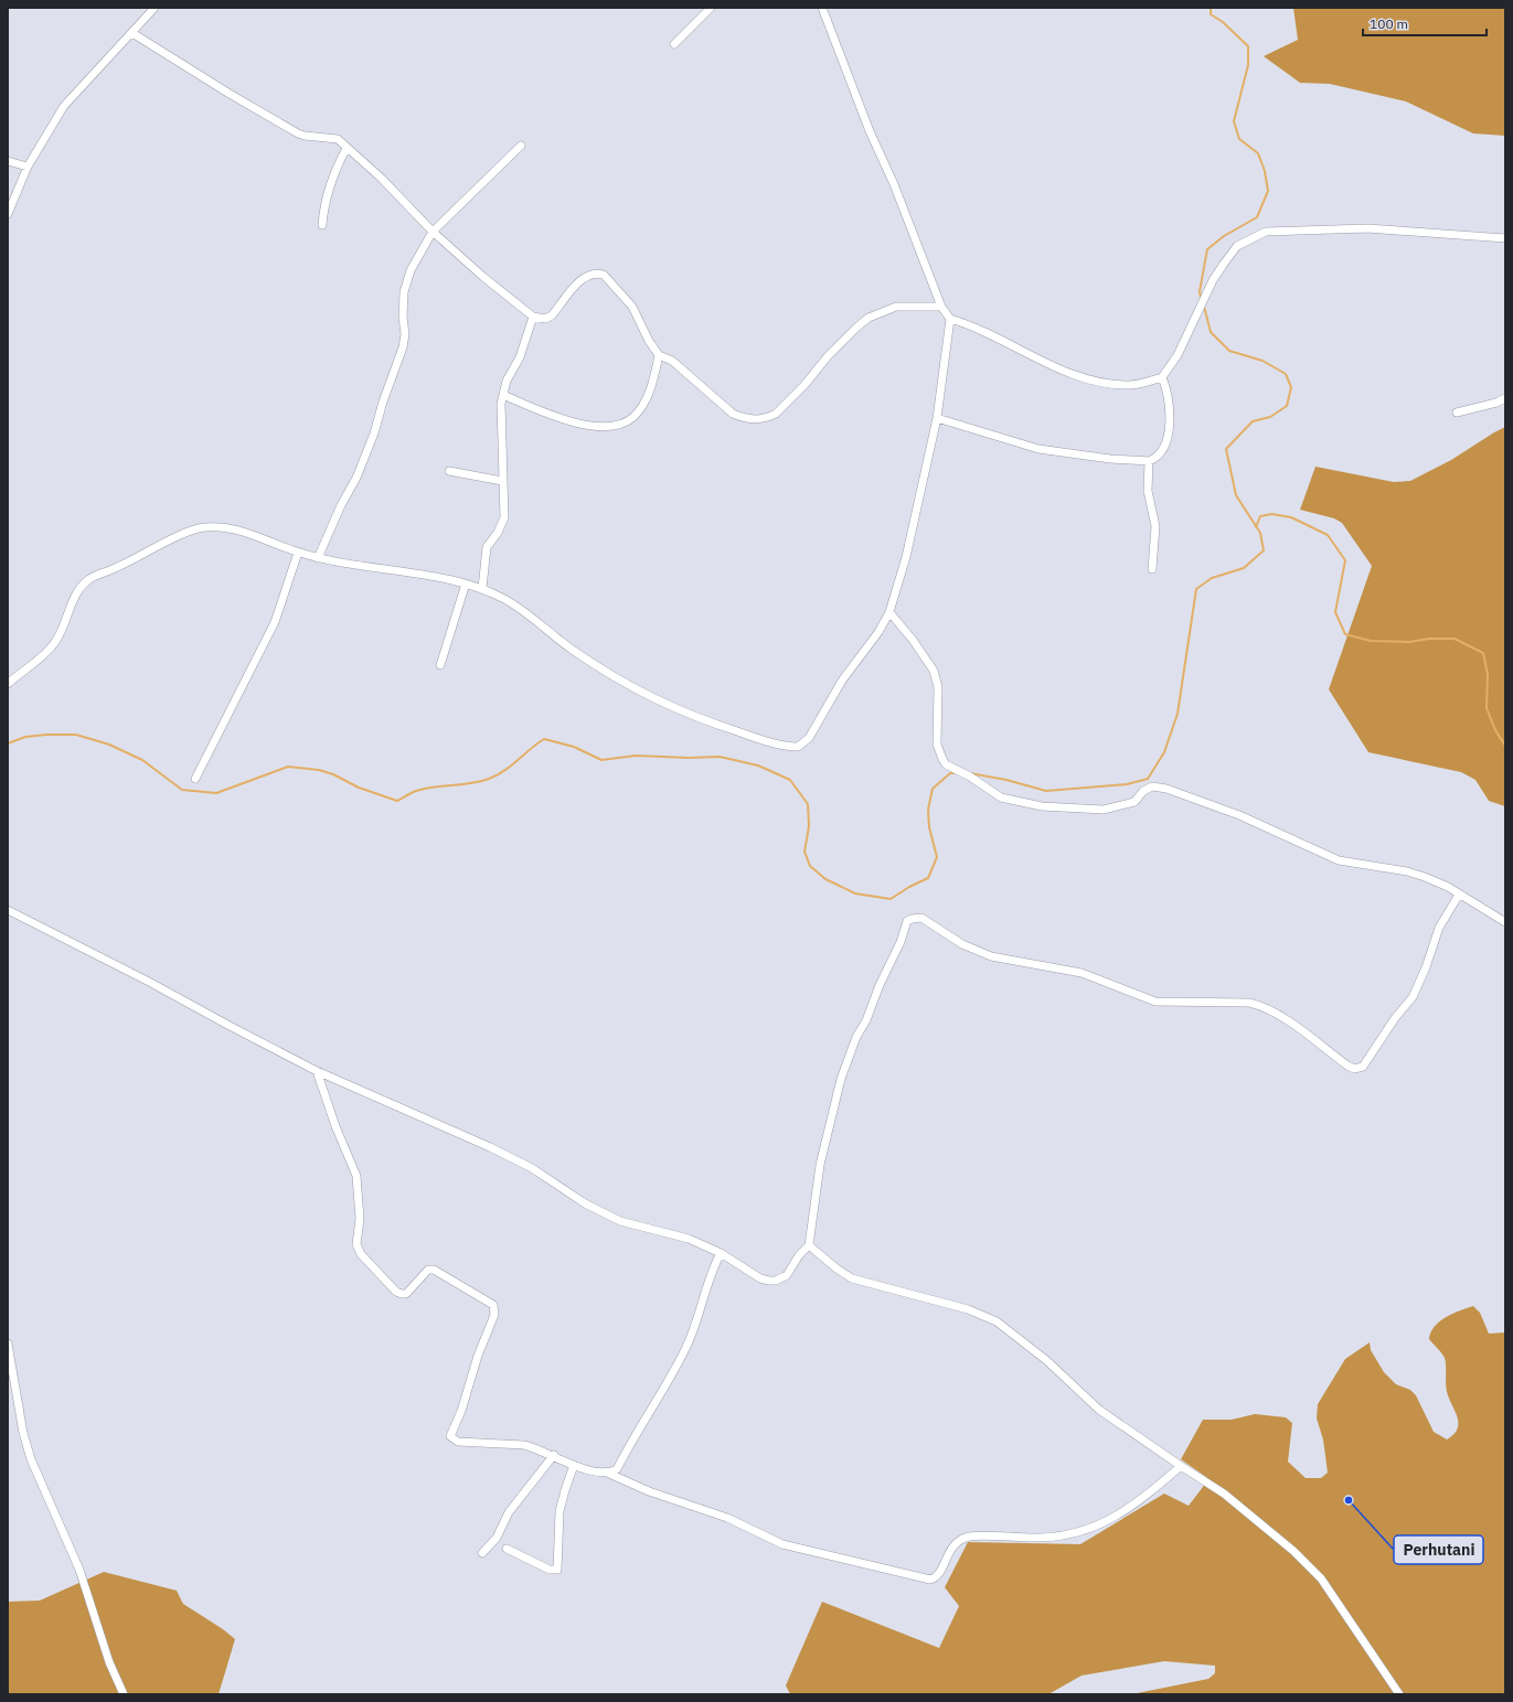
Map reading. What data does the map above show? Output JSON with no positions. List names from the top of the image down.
{
  "places": ["Perhutani"],
  "scale_bar": "100 m"
}
